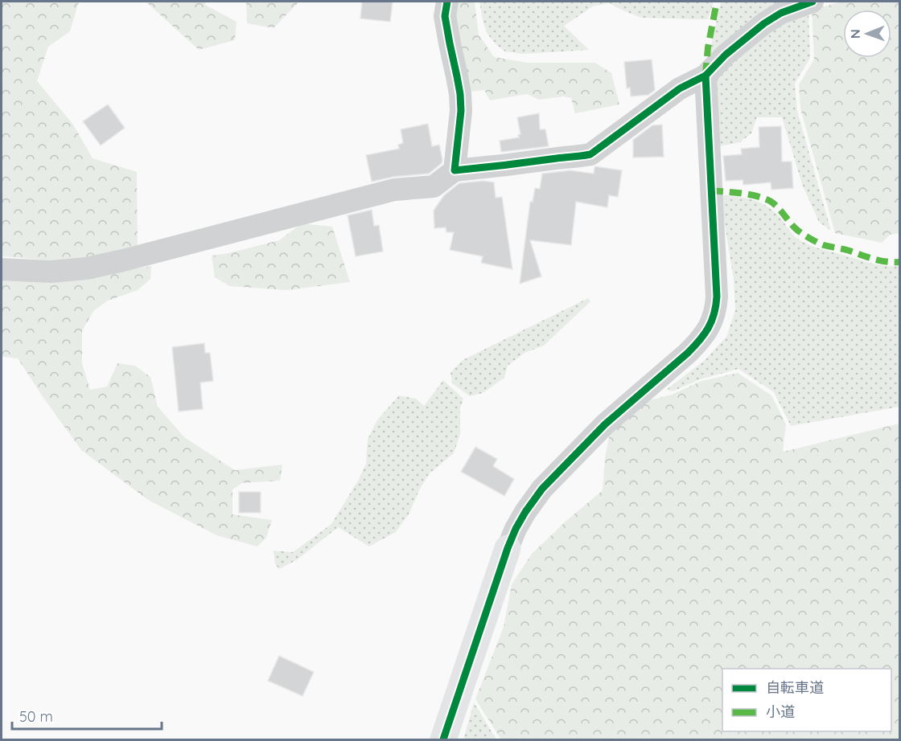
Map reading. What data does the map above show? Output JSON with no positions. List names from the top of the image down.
{
  "legend": ["自転車道", "小道"],
  "scale_bar": "50 m",
  "north": "left"
}
